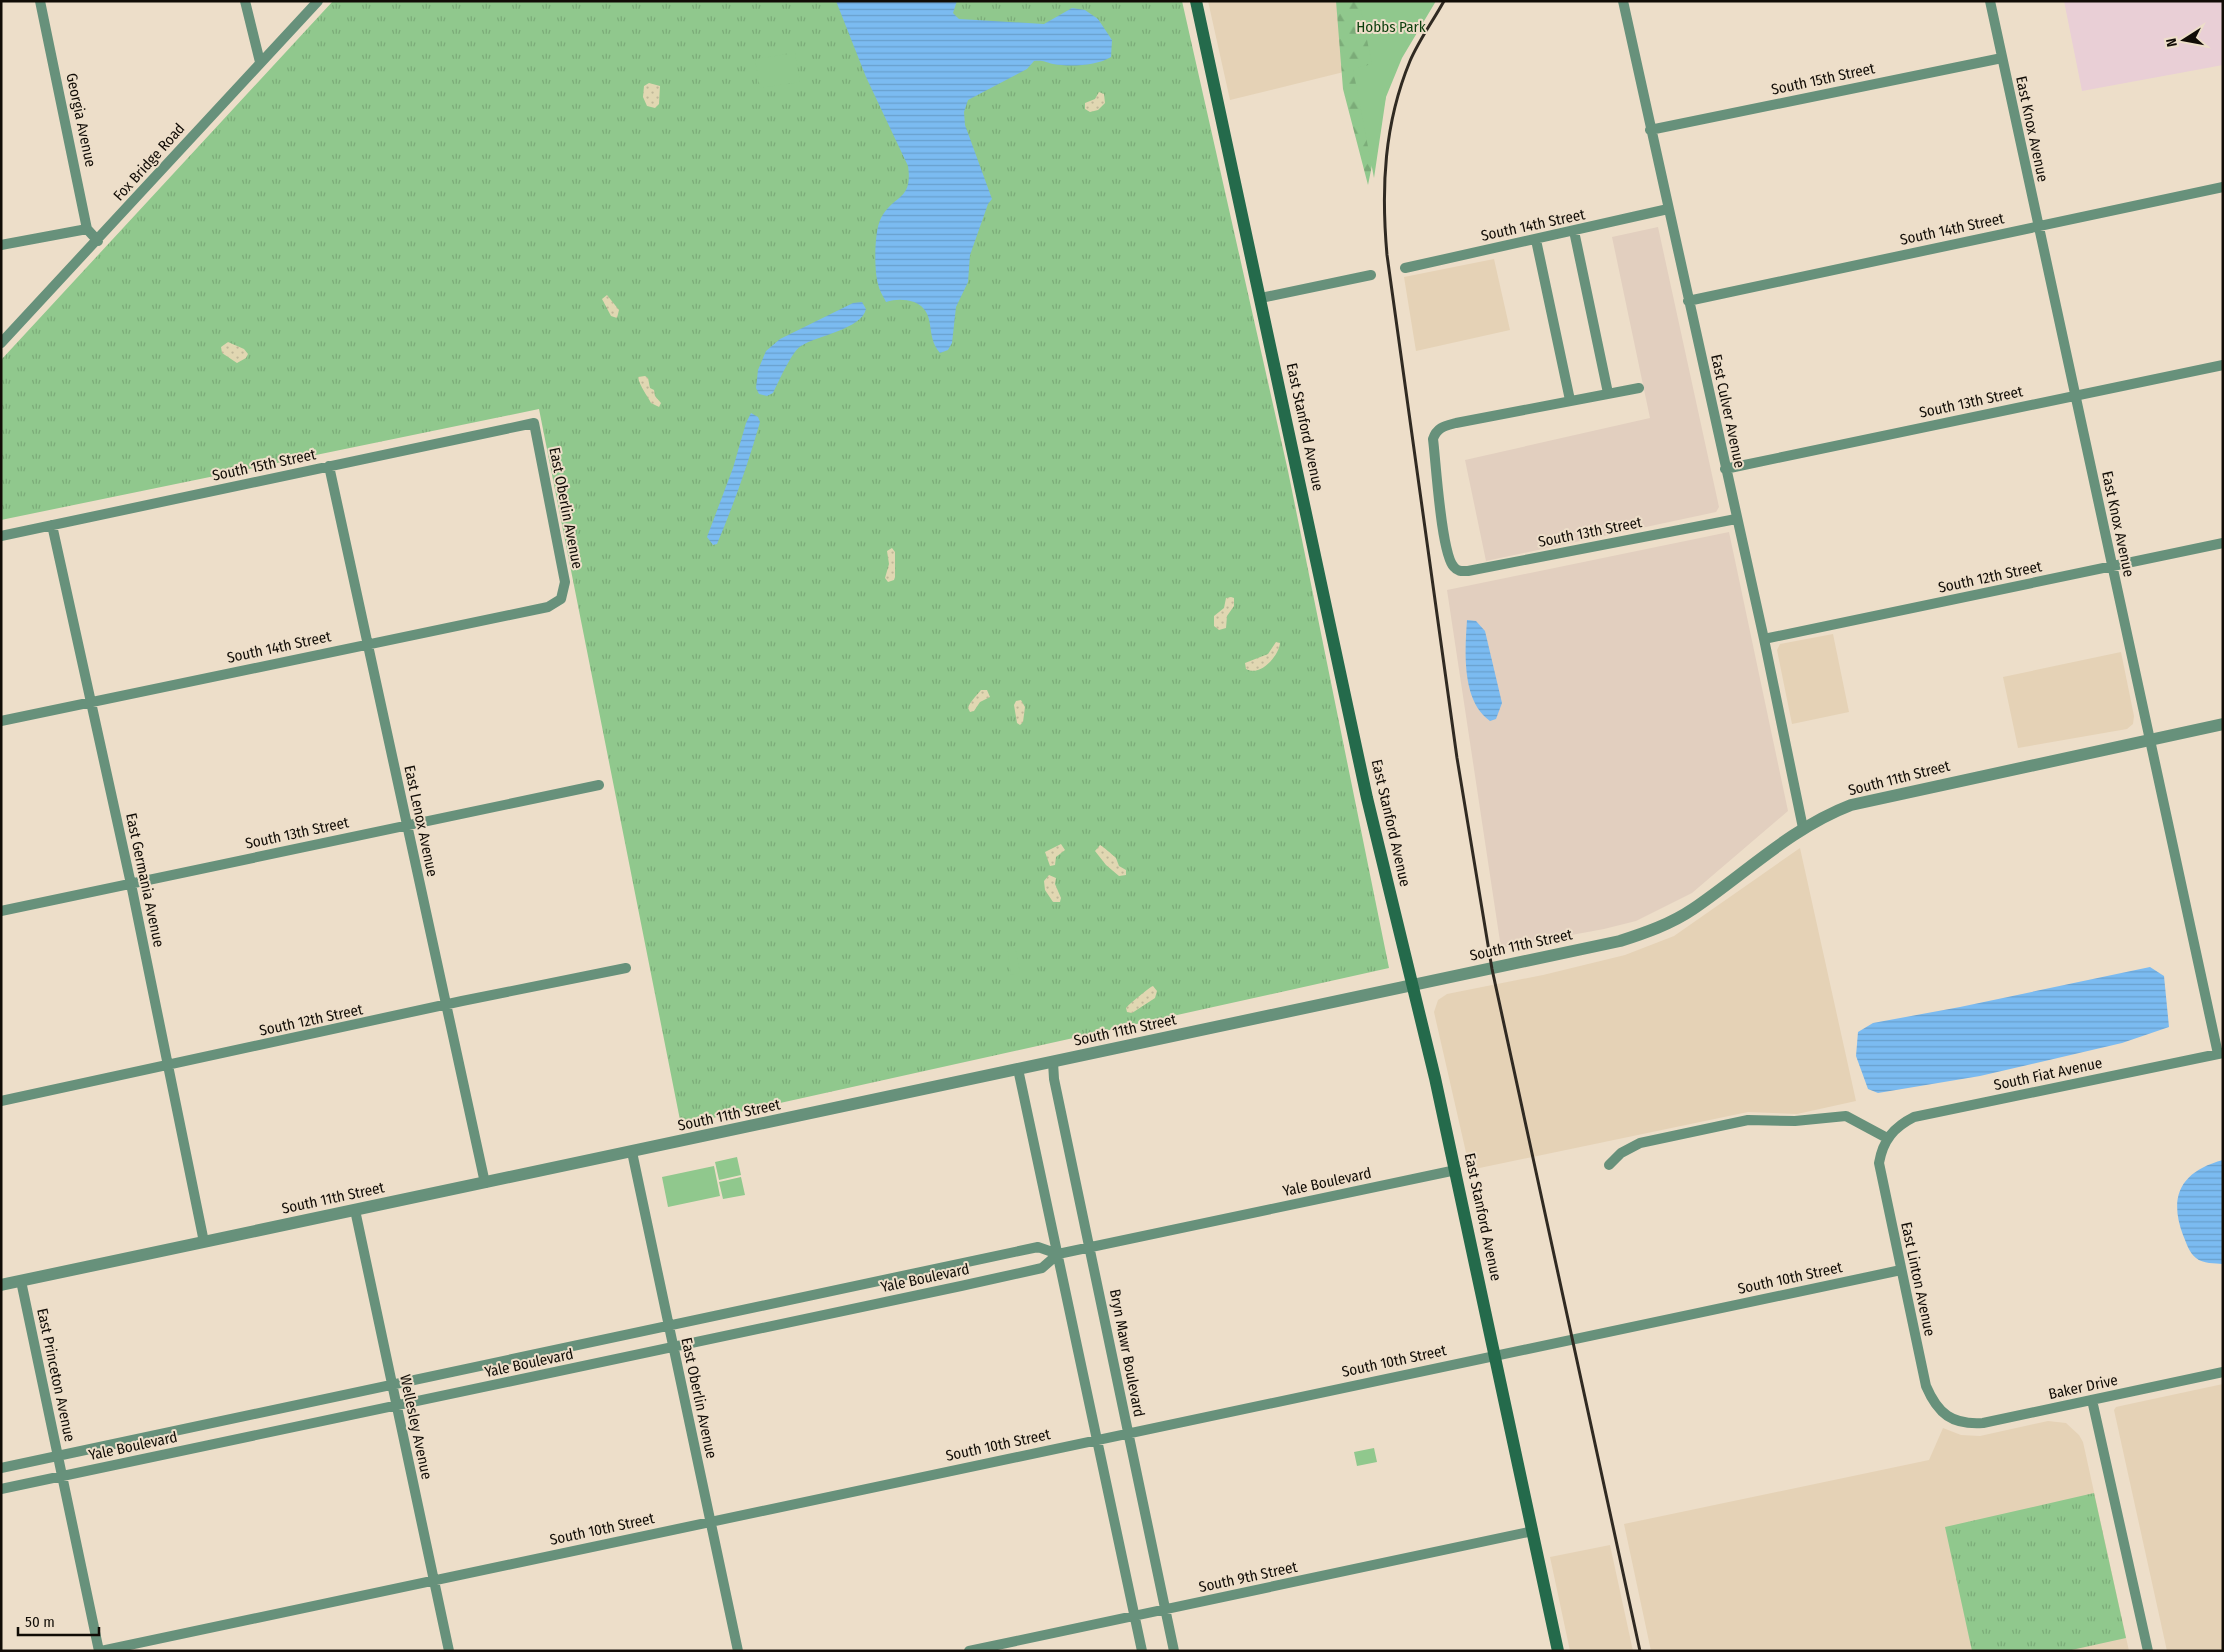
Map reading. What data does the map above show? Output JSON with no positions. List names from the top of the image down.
{
  "streets": {
    "main road": ["East Stanford Avenue"],
    "street": [
      "South 15th Street",
      "Georgia Avenue",
      "East Knox Avenue",
      "Fox Bridge Road",
      "South 14th Street",
      "South 13th Street",
      "East Culver Avenue",
      "East Oberlin Avenue",
      "South 12th Street",
      "South 11th Street",
      "East Lenox Avenue",
      "East Germania Avenue",
      "South Fiat Avenue",
      "Yale Boulevard",
      "South 10th Street",
      "East Linton Avenue",
      "Bryn Mawr Boulevard",
      "East Princeton Avenue",
      "Baker Drive",
      "Wellesley Avenue",
      "South 9th Street"
    ]
  },
  "crossings": [
    ["South 15th Street", "East Knox Avenue"],
    ["South 15th Street", "East Culver Avenue"],
    ["South 15th Street", "East Oberlin Avenue"],
    ["South 15th Street", "East Lenox Avenue"],
    ["South 15th Street", "East Germania Avenue"],
    ["East Knox Avenue", "South 14th Street"],
    ["East Knox Avenue", "South 13th Street"],
    ["East Knox Avenue", "South 12th Street"],
    ["East Knox Avenue", "South 11th Street"],
    ["East Knox Avenue", "South Fiat Avenue"],
    ["South 14th Street", "East Culver Avenue"],
    ["South 14th Street", "East Oberlin Avenue"],
    ["South 14th Street", "East Lenox Avenue"],
    ["South 14th Street", "East Germania Avenue"],
    ["South 13th Street", "East Culver Avenue"],
    ["South 13th Street", "East Lenox Avenue"],
    ["South 13th Street", "East Germania Avenue"],
    ["East Culver Avenue", "South 12th Street"],
    ["East Culver Avenue", "South 11th Street"],
    ["East Stanford Avenue", "South 11th Street"],
    ["East Stanford Avenue", "Yale Boulevard"],
    ["East Stanford Avenue", "South 10th Street"],
    ["East Stanford Avenue", "South 9th Street"],
    ["East Oberlin Avenue", "South 11th Street"],
    ["East Oberlin Avenue", "Yale Boulevard"],
    ["East Oberlin Avenue", "South 10th Street"],
    ["South 12th Street", "East Lenox Avenue"],
    ["South 12th Street", "East Germania Avenue"],
    ["South 11th Street", "East Lenox Avenue"],
    ["South 11th Street", "East Germania Avenue"],
    ["South 11th Street", "Bryn Mawr Boulevard"],
    ["South 11th Street", "East Princeton Avenue"],
    ["South 11th Street", "Wellesley Avenue"],
    ["South Fiat Avenue", "East Linton Avenue"],
    ["Yale Boulevard", "Bryn Mawr Boulevard"],
    ["Yale Boulevard", "East Princeton Avenue"],
    ["Yale Boulevard", "Wellesley Avenue"],
    ["South 10th Street", "East Linton Avenue"],
    ["South 10th Street", "Bryn Mawr Boulevard"],
    ["South 10th Street", "East Princeton Avenue"],
    ["South 10th Street", "Wellesley Avenue"],
    ["East Linton Avenue", "Baker Drive"],
    ["Bryn Mawr Boulevard", "South 9th Street"]
  ],
  "parks": ["Hobbs Park"],
  "scale_bar": "50 m",
  "north": "left"
}
